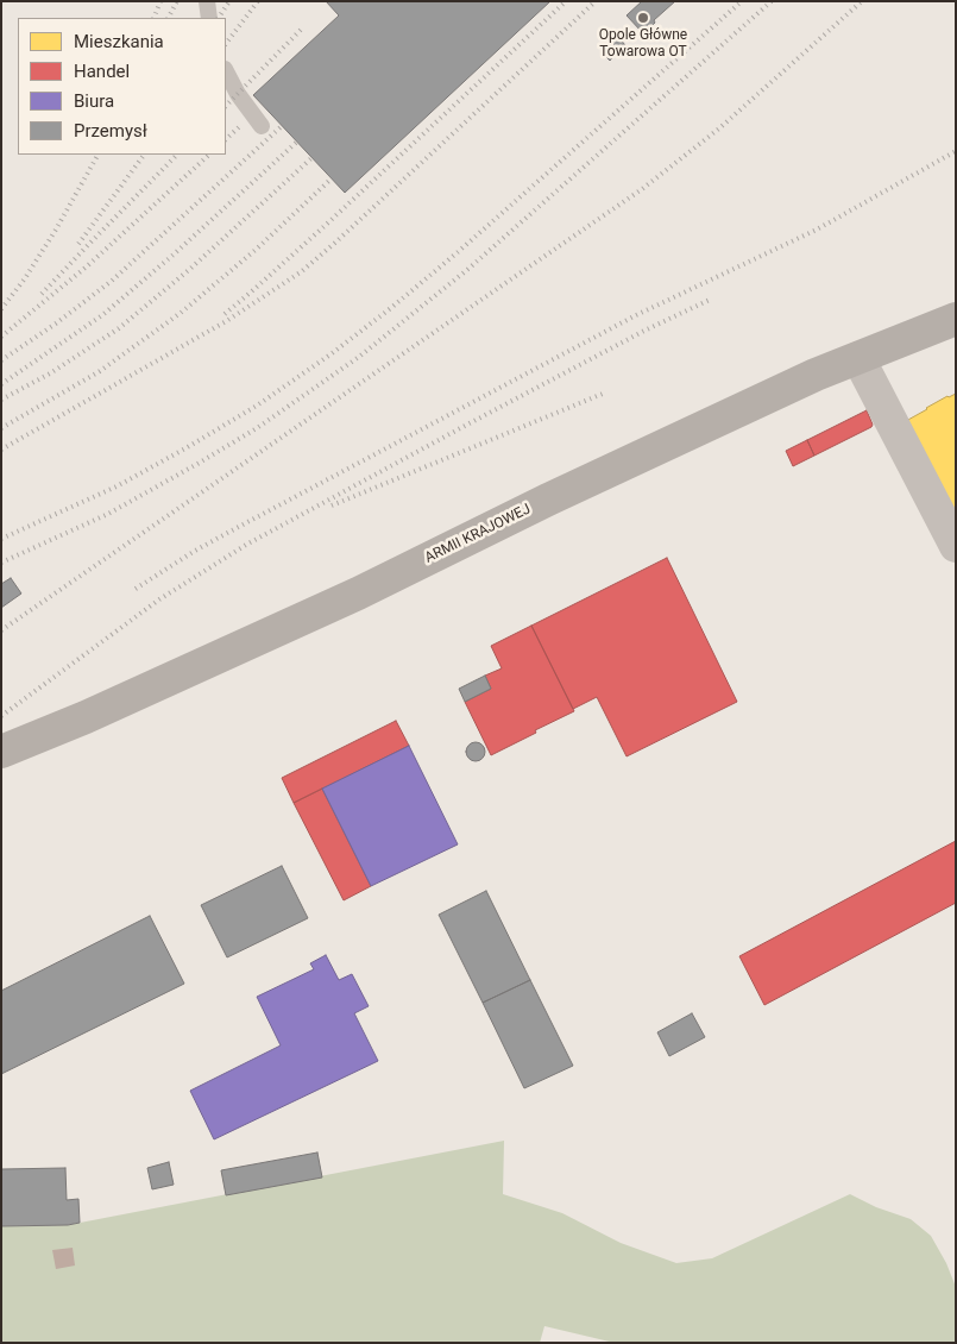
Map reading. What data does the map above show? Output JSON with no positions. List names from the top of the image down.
{
  "streets": {
    "main road": ["ARMII KRAJOWEJ"]
  },
  "places": ["Opole Główne Towarowa OT"],
  "legend": [
    "Mieszkania",
    "Handel",
    "Biura",
    "Przemysł"
  ]
}
